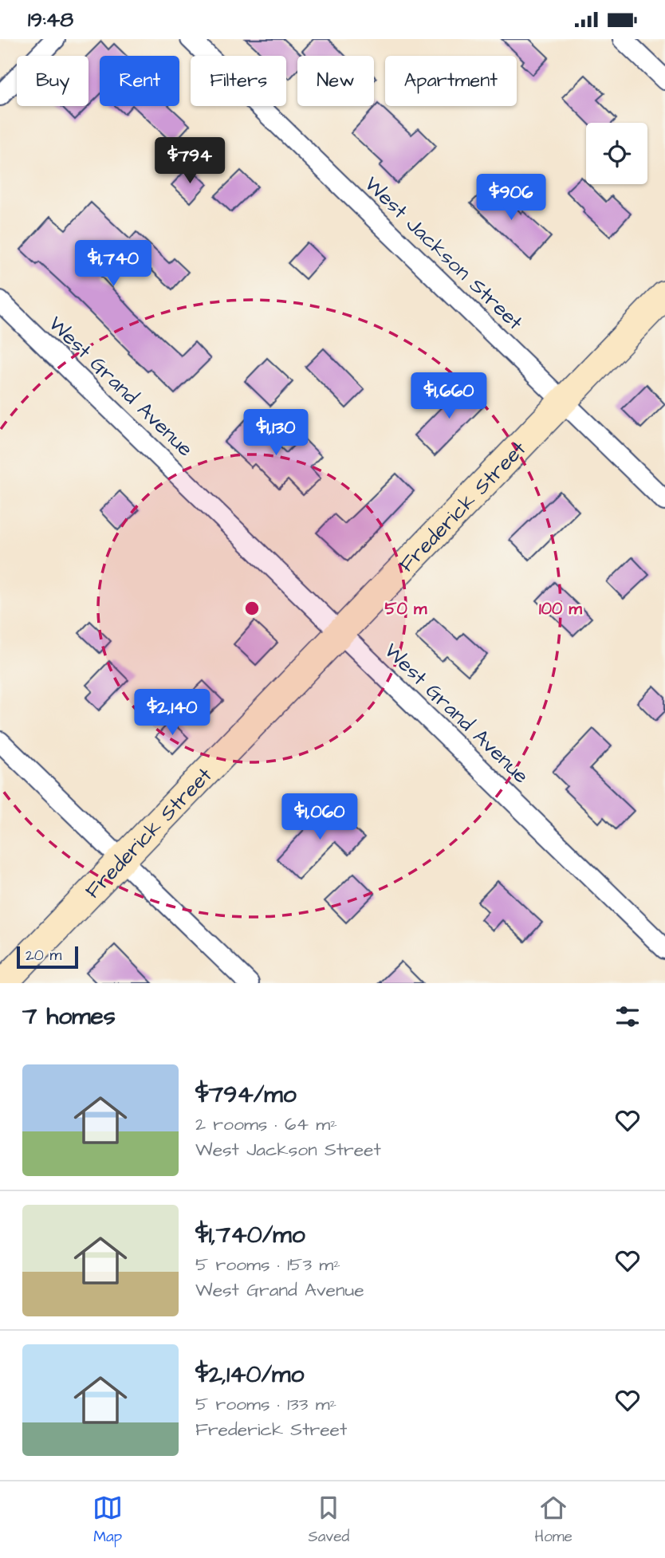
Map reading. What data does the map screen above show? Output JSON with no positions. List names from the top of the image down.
{
  "streets": {
    "street": ["West Jackson Street", "West Grand Avenue", "Frederick Street"]
  },
  "crossings": [
    ["West Jackson Street", "Frederick Street"],
    ["West Grand Avenue", "Frederick Street"]
  ],
  "scale_bar": "20 m",
  "page": {
    "status": "19:48",
    "chip": [
      "Buy",
      "Rent",
      "Filters",
      "New",
      "Apartment"
    ],
    "price": [
      "$794",
      "$906",
      "$1,740",
      "$1,660",
      "$1,130",
      "$2,140",
      "$1,060"
    ],
    "scale": "20 m",
    "heading": "7 homes",
    "list": [
      {
        "name": "$794/mo",
        "note": "2 rooms · 64 m² · West Jackson Street"
      },
      {
        "name": "$1,740/mo",
        "note": "5 rooms · 153 m² · West Grand Avenue"
      },
      {
        "name": "$2,140/mo",
        "note": "5 rooms · 133 m² · Frederick Street"
      }
    ],
    "tabs": ["Map", "Saved", "Home"]
  },
  "rings": ["50 m", "100 m"]
}
